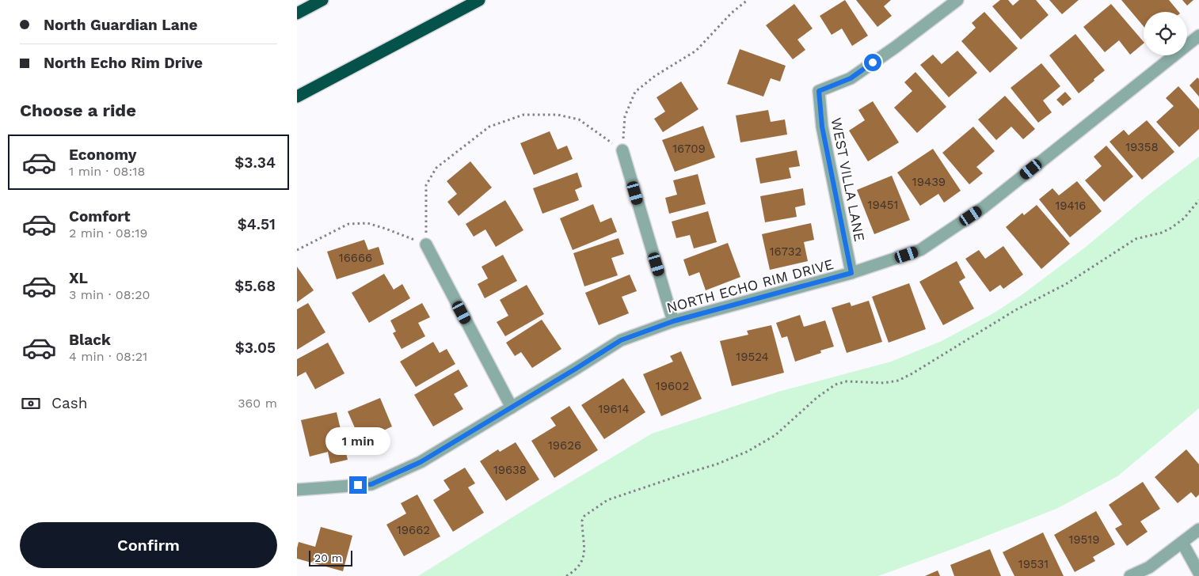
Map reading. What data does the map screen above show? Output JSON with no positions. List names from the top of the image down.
{
  "streets": {
    "street": ["WEST VILLA LANE", "NORTH ECHO RIM DRIVE"]
  },
  "crossings": [
    ["WEST VILLA LANE", "NORTH ECHO RIM DRIVE"]
  ],
  "house_numbers": [
    "19358",
    "16709",
    "19439",
    "19451",
    "19416",
    "16732",
    "16666",
    "19524",
    "19602",
    "19614",
    "19626",
    "19638",
    "19662",
    "19519",
    "19531"
  ],
  "scale_bar": "20 m",
  "page": {
    "banner": ["North Guardian Lane", "North Echo Rim Drive"],
    "heading": "Choose a ride",
    "list": [
      {
        "name": "Economy",
        "note": "1 min · 08:18",
        "value": "$3.34"
      },
      {
        "name": "Comfort",
        "note": "2 min · 08:19",
        "value": "$4.51"
      },
      {
        "name": "XL",
        "note": "3 min · 08:20",
        "value": "$5.68"
      },
      {
        "name": "Black",
        "note": "4 min · 08:21",
        "value": "$3.05"
      }
    ],
    "pay": ["Cash", "360 m"],
    "bubble": "1 min",
    "buttons": "Confirm",
    "scale": "20 m"
  }
}
